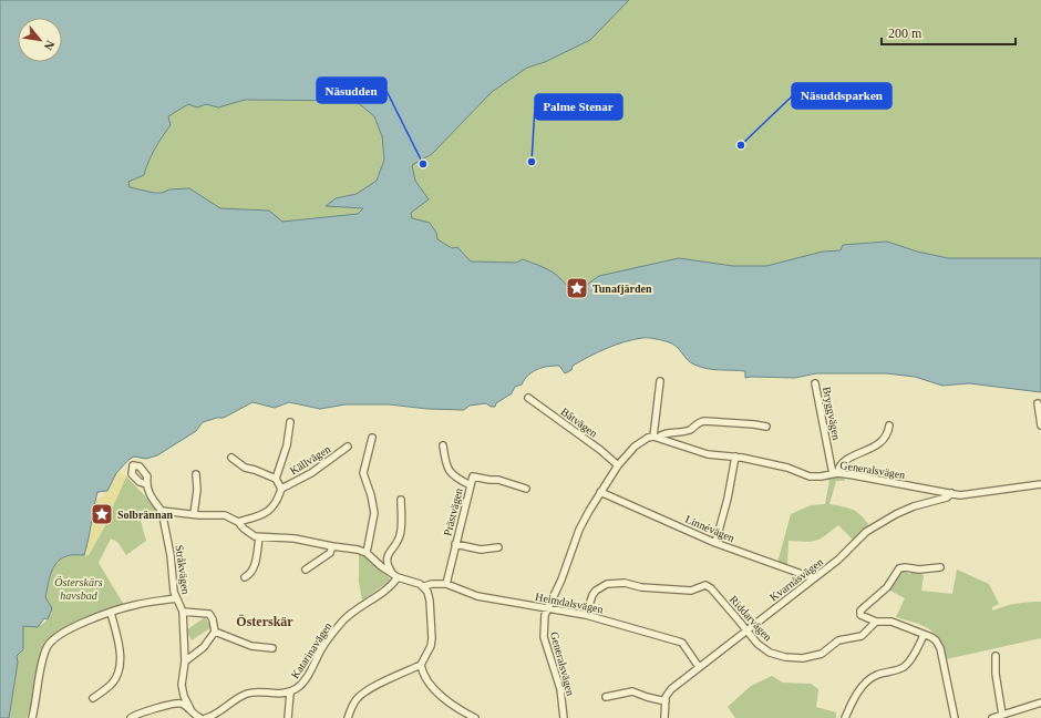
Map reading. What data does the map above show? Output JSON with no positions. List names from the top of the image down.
{
  "streets": {
    "street": [
      "Bryggvägen",
      "Båtvägen",
      "Källvägen",
      "Generalsvägen",
      "Prästvägen",
      "Linnévägen",
      "Stråkvägen",
      "Kvarnåsvägen",
      "Heimdalsvägen",
      "Riddarvägen",
      "Katarinavägen"
    ]
  },
  "crossings": [
    ["Bryggvägen", "Generalsvägen"],
    ["Båtvägen", "Generalsvägen"],
    ["Generalsvägen", "Linnévägen"],
    ["Generalsvägen", "Kvarnåsvägen"],
    ["Generalsvägen", "Heimdalsvägen"],
    ["Prästvägen", "Heimdalsvägen"],
    ["Linnévägen", "Kvarnåsvägen"],
    ["Kvarnåsvägen", "Heimdalsvägen"],
    ["Kvarnåsvägen", "Riddarvägen"],
    ["Heimdalsvägen", "Riddarvägen"]
  ],
  "districts": ["Österskär"],
  "parks": ["Österskärs havsbad"],
  "places": {
    "other": ["Näsuddsparken", "Palme Stenar", "Näsudden"],
    "place": ["Tunafjärden", "Solbrännan"]
  },
  "scale_bar": "200 m",
  "north": "bottom right"
}
